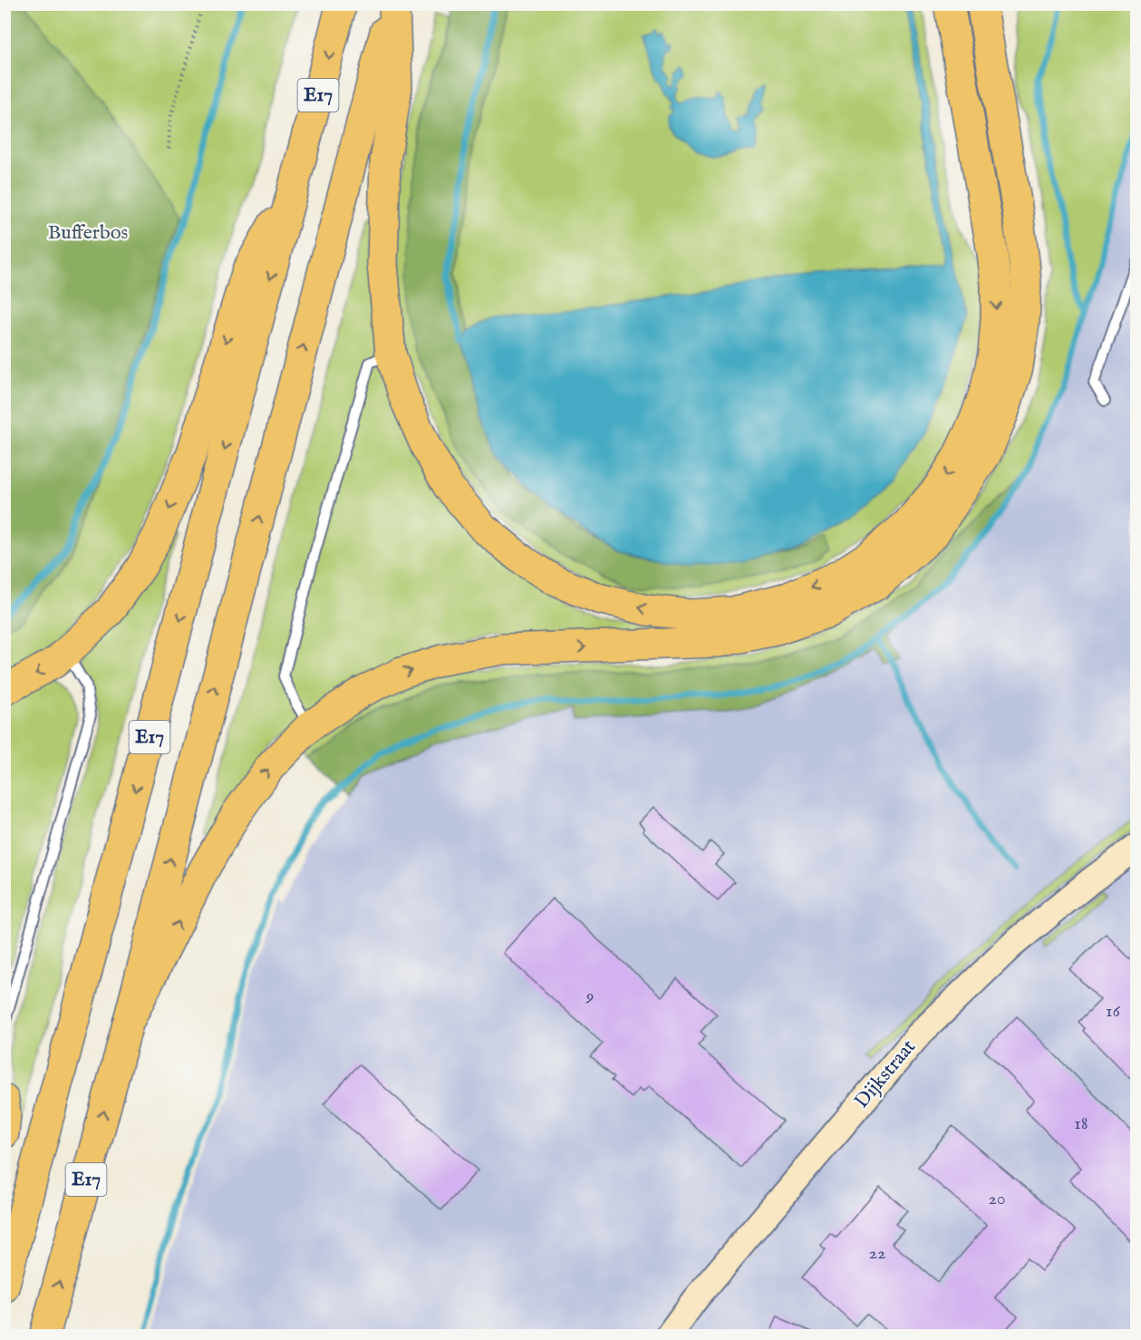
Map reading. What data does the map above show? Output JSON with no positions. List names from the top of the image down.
{
  "streets": {
    "highway": ["E17"],
    "street": ["Dijkstraat"]
  },
  "parks": ["Bufferbos"],
  "house_numbers": [
    "9",
    "16",
    "18",
    "20",
    "22"
  ]
}
